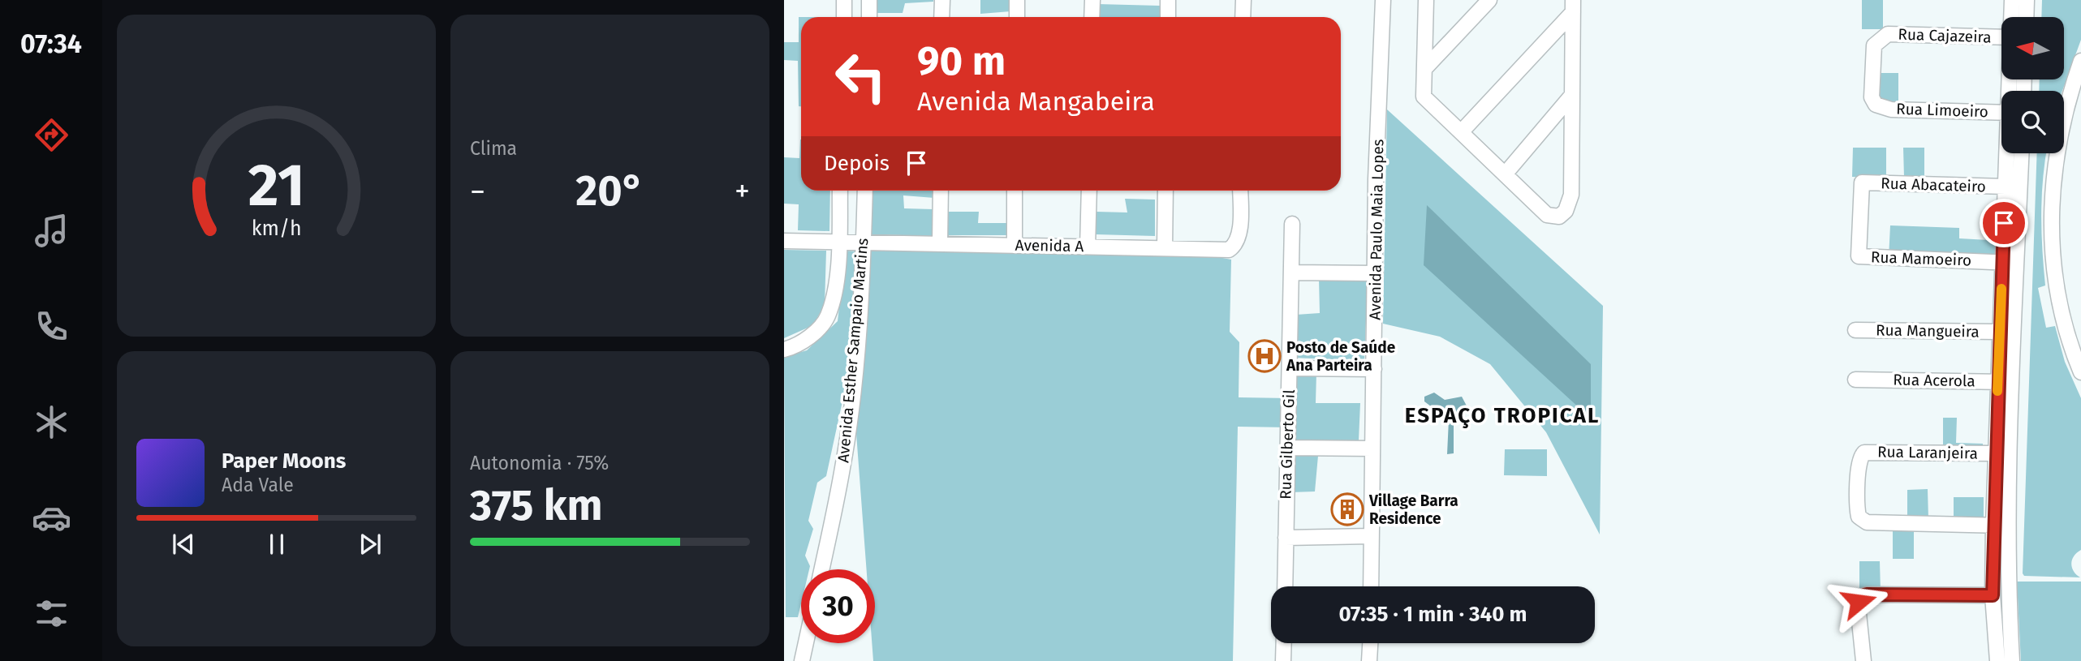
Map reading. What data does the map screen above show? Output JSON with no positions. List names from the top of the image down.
{
  "streets": {
    "street": [
      "Rua Cajazeira",
      "Rua Limoeiro",
      "Rua Abacateiro",
      "Avenida Paulo Maia Lopes",
      "Avenida A",
      "Rua Mamoeiro",
      "Rua Mangueira",
      "Avenida Esther Sampaio Martins",
      "Rua Acerola",
      "Rua Gilberto Gil",
      "Rua Laranjeira"
    ]
  },
  "crossings": [
    ["Rua Cajazeira", "Rua Limoeiro"],
    ["Rua Abacateiro", "Rua Mamoeiro"],
    ["Avenida A", "Avenida Esther Sampaio Martins"]
  ],
  "districts": ["ESPAÇO TROPICAL"],
  "places": {
    "hospital": ["Posto de Saúde Ana Parteira"],
    "building": ["Village Barra Residence"]
  },
  "north": "left",
  "page": {
    "tabs": "07:34",
    "tile": [
      "Clima",
      ["Autonomia · 75%", "375 km"]
    ],
    "turn": ["90 m", "Avenida Mangabeira"],
    "then": "Depois",
    "heat": ["−", "20°", "+"],
    "song": ["Paper Moons", "Ada Vale"],
    "limit": "30",
    "trip": "07:35 · 1 min · 340 m",
    "gauge": ["21", "km/h"]
  }
}
